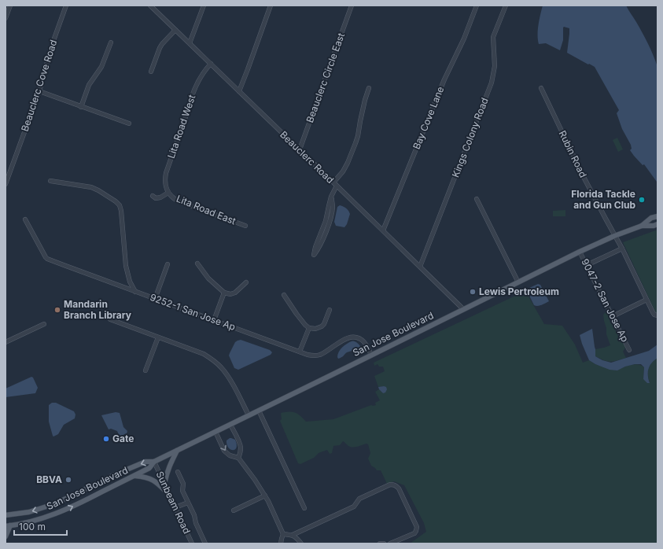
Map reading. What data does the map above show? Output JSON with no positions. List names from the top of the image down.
{
  "streets": {
    "main road": ["San Jose Boulevard"],
    "street": [
      "Beauclerc Circle East",
      "Beauclerc Cove Road",
      "Bay Cove Lane",
      "Lita Road West",
      "Kings Colony Road",
      "Rubin Road",
      "Beauclerc Road",
      "Lita Road East",
      "9047-2 San Jose Ap",
      "9252-1 San Jose Ap",
      "Sunbeam Road"
    ]
  },
  "crossings": [
    ["Beauclerc Circle East", "Beauclerc Road"],
    ["Bay Cove Lane", "Beauclerc Road"],
    ["Lita Road West", "Beauclerc Road"],
    ["Lita Road West", "Lita Road East"],
    ["Kings Colony Road", "Beauclerc Road"],
    ["Rubin Road", "San Jose Boulevard"],
    ["Beauclerc Road", "San Jose Boulevard"],
    ["9047-2 San Jose Ap", "San Jose Boulevard"],
    ["9252-1 San Jose Ap", "San Jose Boulevard"],
    ["San Jose Boulevard", "Sunbeam Road"]
  ],
  "places": [
    "Florida Tackle and Gun Club",
    "Lewis Pertroleum",
    "Mandarin Branch Library",
    "Gate",
    "BBVA"
  ],
  "scale_bar": "100 m"
}
